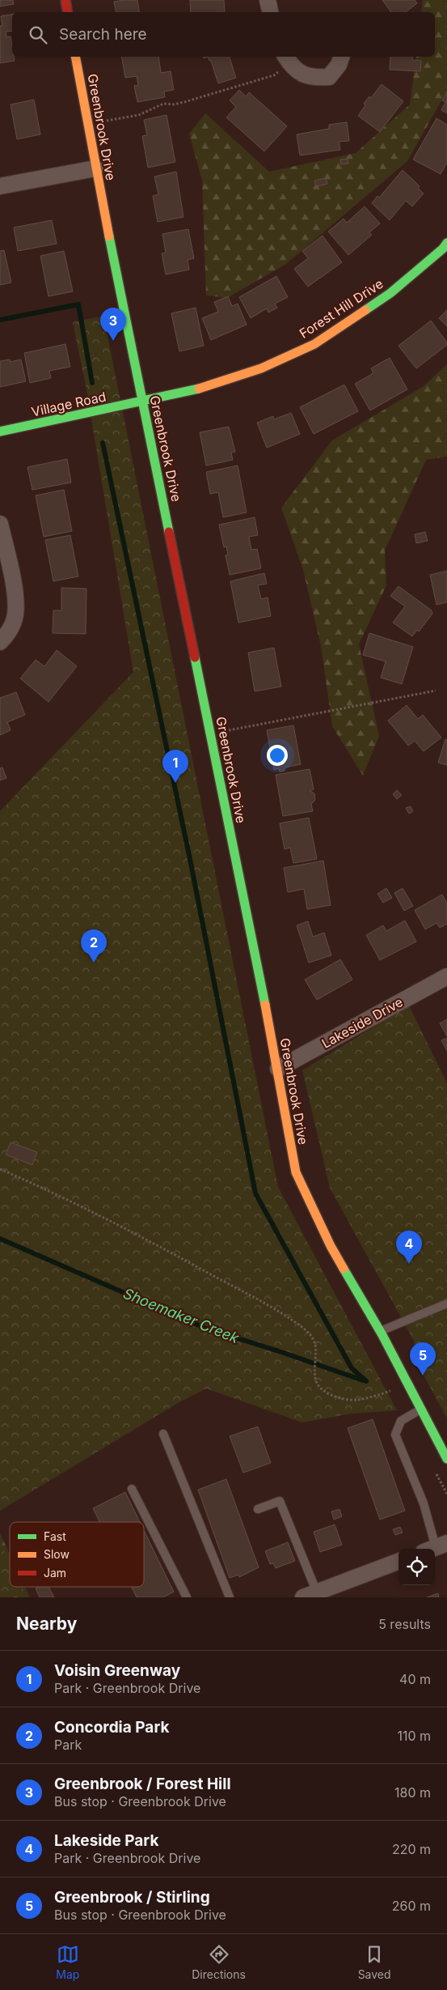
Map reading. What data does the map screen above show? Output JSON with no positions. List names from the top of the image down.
{
  "streets": {
    "street": [
      "Greenbrook Drive",
      "Forest Hill Drive",
      "Village Road",
      "Lakeside Drive"
    ]
  },
  "crossings": [
    ["Greenbrook Drive", "Forest Hill Drive"],
    ["Greenbrook Drive", "Village Road"],
    ["Greenbrook Drive", "Lakeside Drive"],
    ["Forest Hill Drive", "Village Road"]
  ],
  "water": ["Shoemaker Creek"],
  "legend": ["Fast", "Slow", "Jam"],
  "page": {
    "search": "Search here",
    "pins": [
      "3",
      "1",
      "2",
      "4",
      "5"
    ],
    "heading": ["Nearby", "5 results"],
    "list": [
      {
        "mark": "1",
        "name": "Voisin Greenway",
        "note": "Park · Greenbrook Drive",
        "value": "40 m"
      },
      {
        "mark": "2",
        "name": "Concordia Park",
        "note": "Park",
        "value": "110 m"
      },
      {
        "mark": "3",
        "name": "Greenbrook / Forest Hill",
        "note": "Bus stop · Greenbrook Drive",
        "value": "180 m"
      },
      {
        "mark": "4",
        "name": "Lakeside Park",
        "note": "Park · Greenbrook Drive",
        "value": "220 m"
      },
      {
        "mark": "5",
        "name": "Greenbrook / Stirling",
        "note": "Bus stop · Greenbrook Drive",
        "value": "260 m"
      }
    ],
    "nav": ["Map", "Directions", "Saved"]
  }
}
